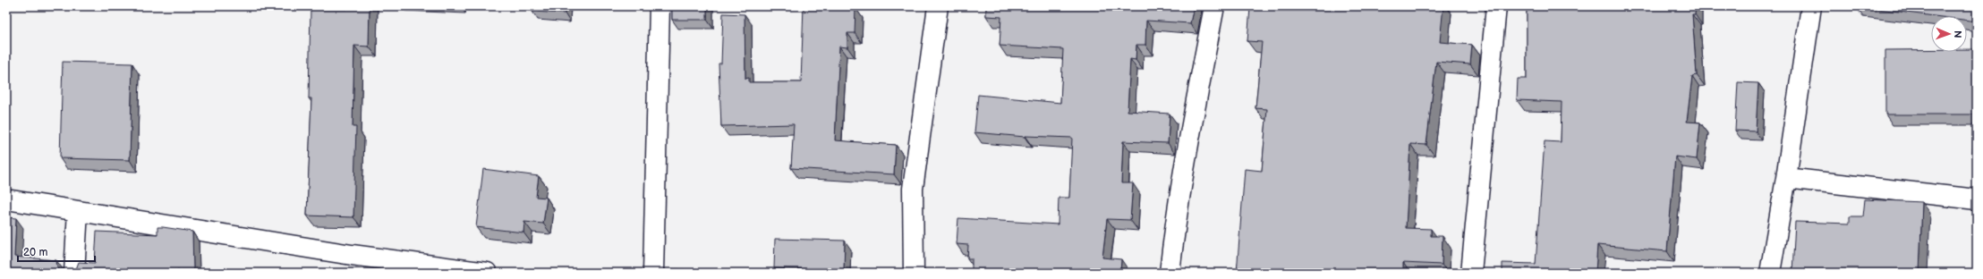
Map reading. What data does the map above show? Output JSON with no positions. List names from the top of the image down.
{
  "scale_bar": "20 m",
  "north": "right"
}
